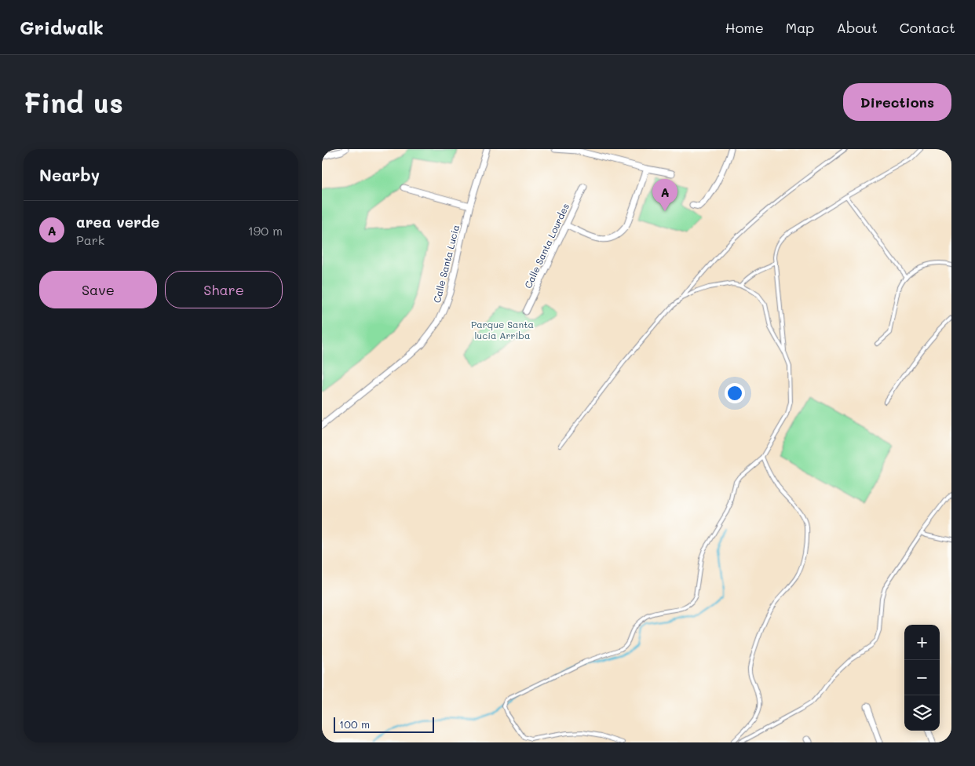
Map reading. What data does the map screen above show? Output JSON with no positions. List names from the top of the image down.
{
  "streets": {
    "street": ["Calle Santa Lourdes", "Calle Santa Lucía"]
  },
  "parks": ["Parque Santa lucia Arriba"],
  "scale_bar": "100 m",
  "page": {
    "header": "Gridwalk",
    "nav": [
      "Home",
      "Map",
      "About",
      "Contact"
    ],
    "buttons": [
      "Directions",
      ["Save", "Share"]
    ],
    "title": "Find us",
    "heading": "Nearby",
    "pins": "A",
    "list": [
      {
        "mark": "A",
        "name": "area verde",
        "note": "Park",
        "value": "190 m"
      }
    ],
    "map_buttons": ["+", "−"],
    "scale": "100 m"
  }
}
